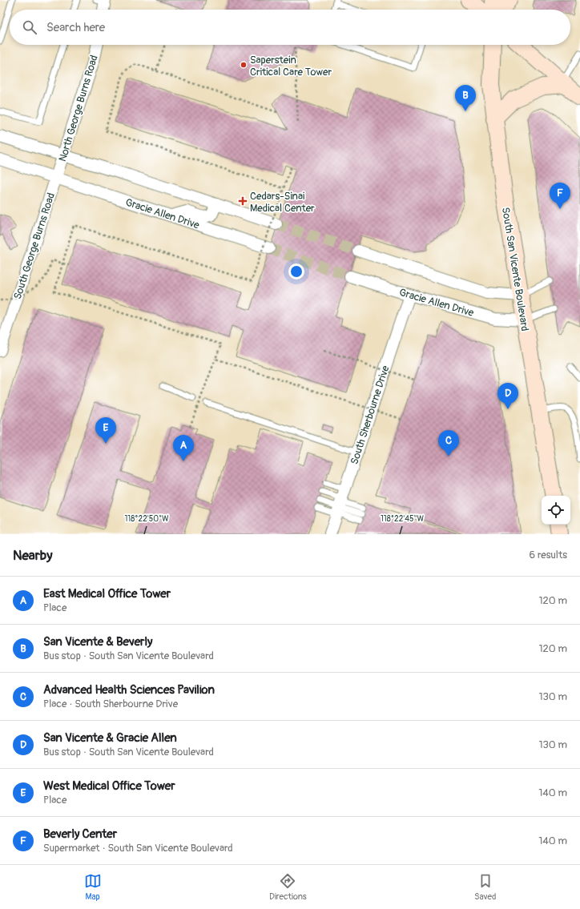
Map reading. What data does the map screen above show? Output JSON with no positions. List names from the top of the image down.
{
  "streets": {
    "main road": ["South San Vicente Boulevard"],
    "street": [
      "North George Burns Road",
      "Gracie Allen Drive",
      "South George Burns Road",
      "South Sherbourne Drive"
    ]
  },
  "crossings": [
    ["North George Burns Road", "Gracie Allen Drive"],
    ["North George Burns Road", "South George Burns Road"],
    ["Gracie Allen Drive", "South George Burns Road"],
    ["Gracie Allen Drive", "South San Vicente Boulevard"],
    ["Gracie Allen Drive", "South Sherbourne Drive"]
  ],
  "places": {
    "other": ["Saperstein Critical Care Tower"],
    "health": ["Cedars-Sinai Medical Center"]
  },
  "page": {
    "search": "Search here",
    "pins": [
      "B",
      "F",
      "D",
      "E",
      "C",
      "A"
    ],
    "heading": ["Nearby", "6 results"],
    "list": [
      {
        "mark": "A",
        "name": "East Medical Office Tower",
        "note": "Place",
        "value": "120 m"
      },
      {
        "mark": "B",
        "name": "San Vicente & Beverly",
        "note": "Bus stop · South San Vicente Boulevard",
        "value": "120 m"
      },
      {
        "mark": "C",
        "name": "Advanced Health Sciences Pavilion",
        "note": "Place · South Sherbourne Drive",
        "value": "130 m"
      },
      {
        "mark": "D",
        "name": "San Vicente & Gracie Allen",
        "note": "Bus stop · South San Vicente Boulevard",
        "value": "130 m"
      },
      {
        "mark": "E",
        "name": "West Medical Office Tower",
        "note": "Place",
        "value": "140 m"
      },
      {
        "mark": "F",
        "name": "Beverly Center",
        "note": "Supermarket · South San Vicente Boulevard",
        "value": "140 m"
      }
    ],
    "nav": ["Map", "Directions", "Saved"]
  },
  "coordinates": ["118°22'50\"W", "118°22'45\"W"]
}
